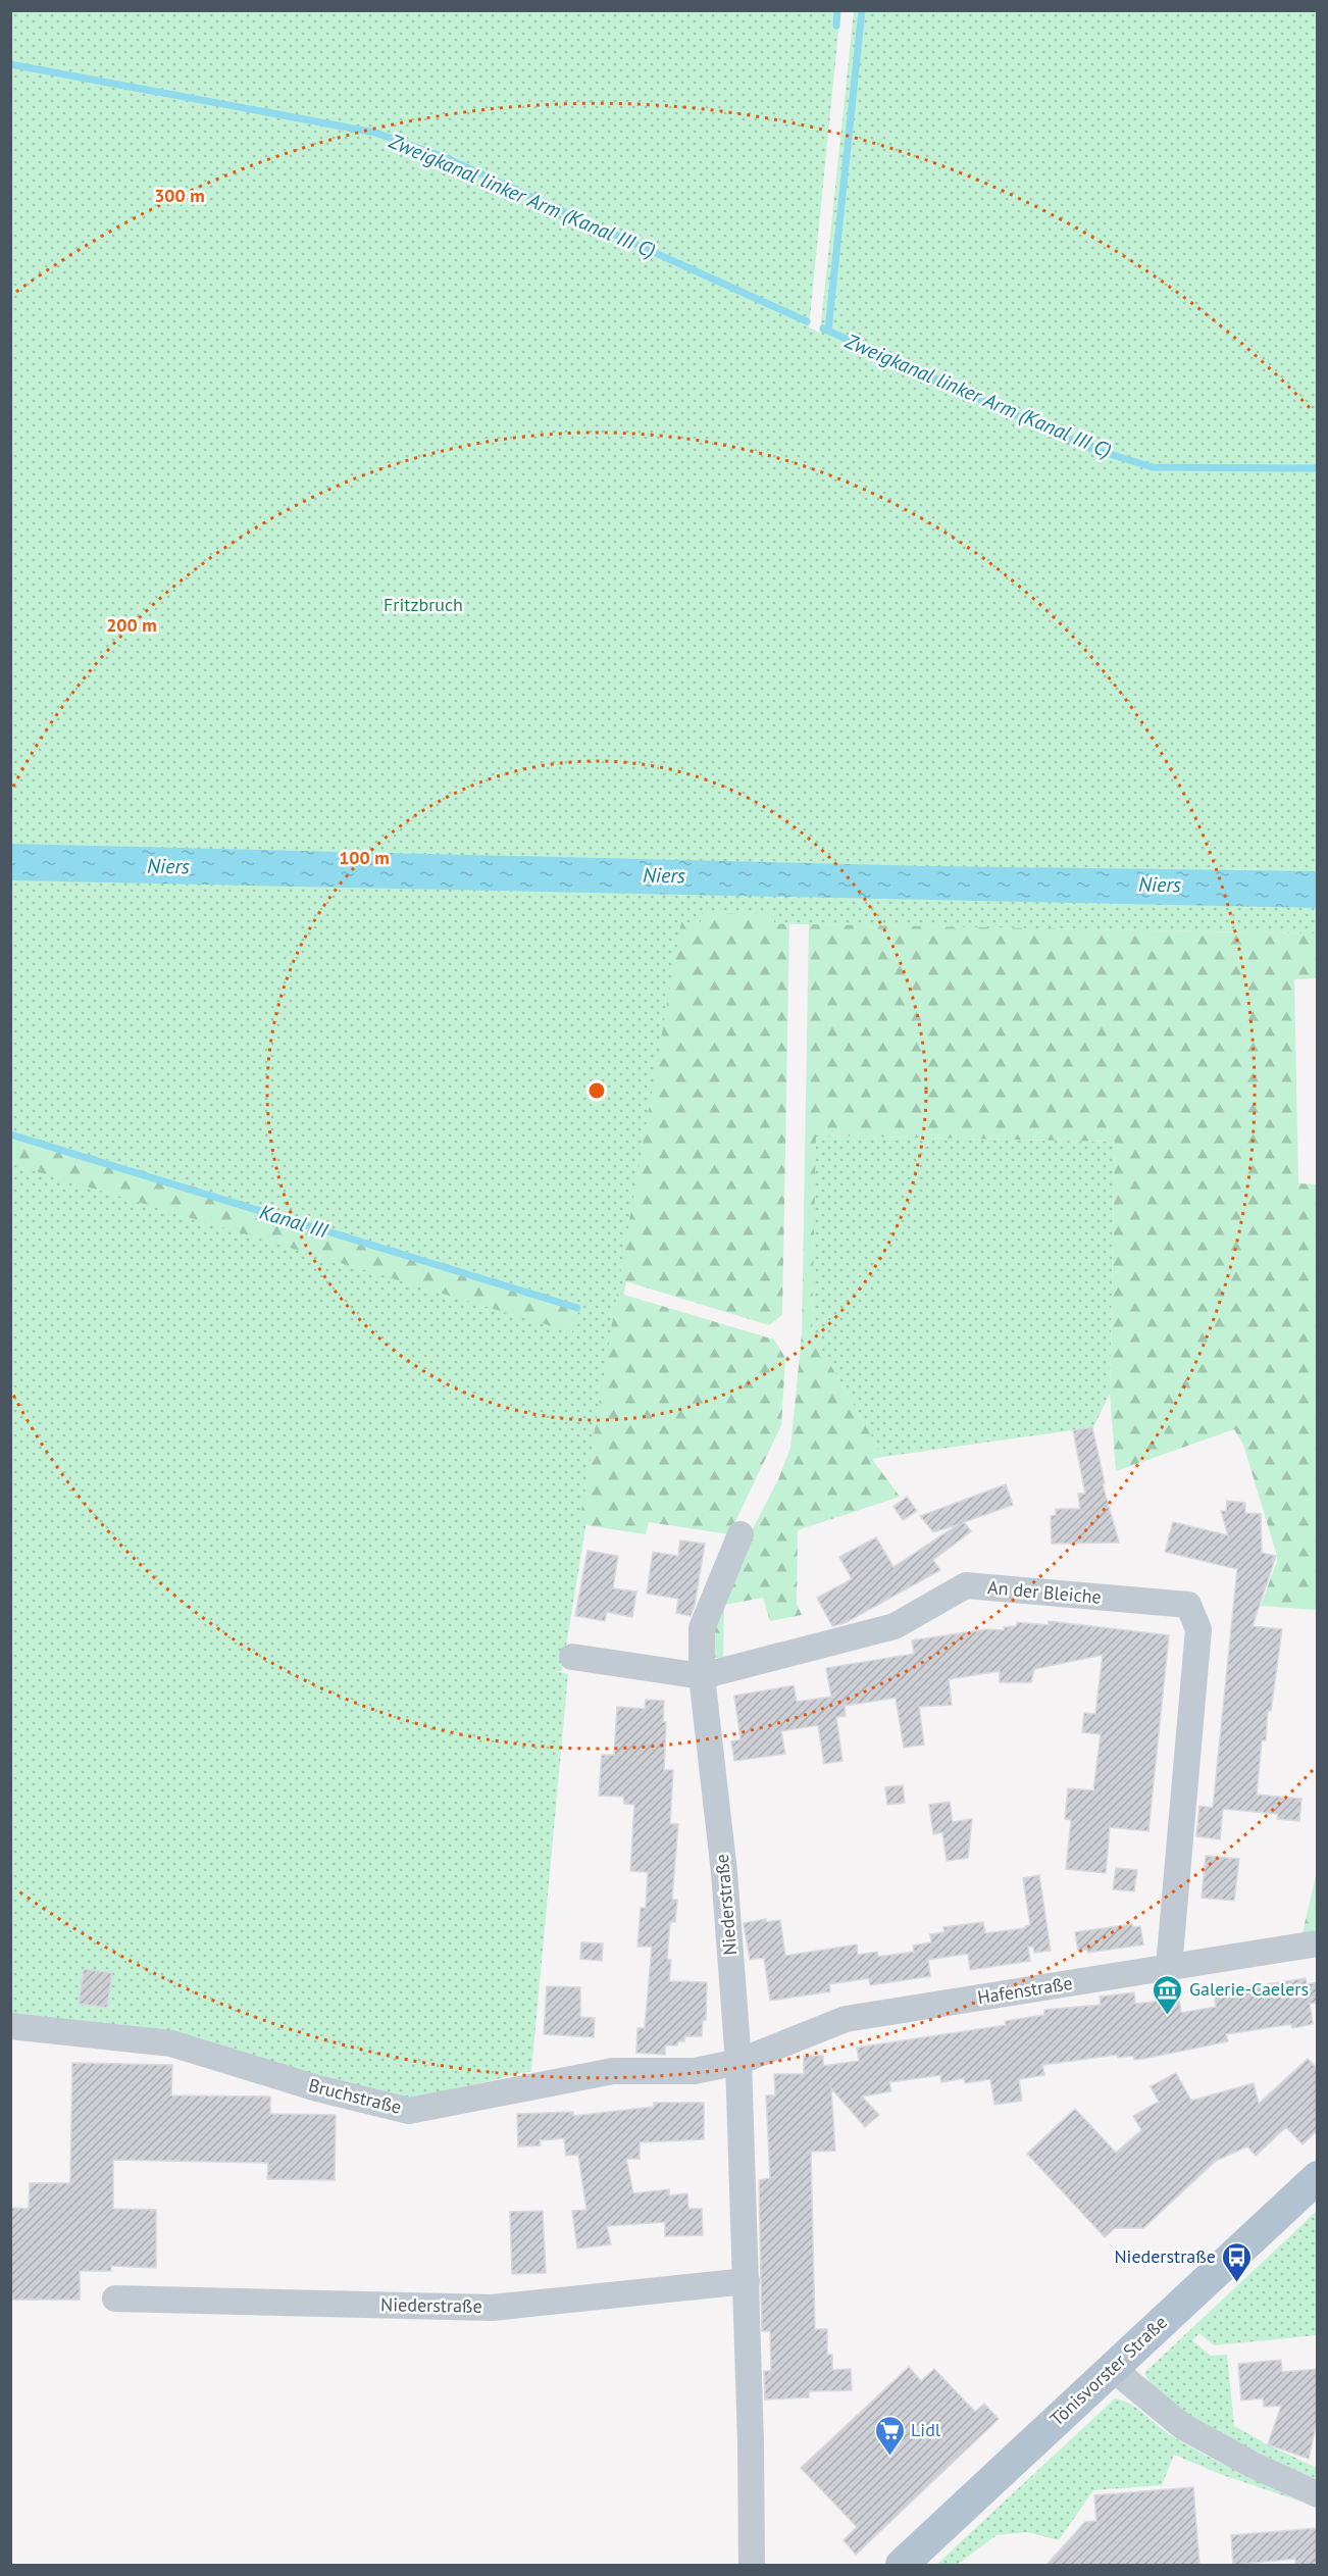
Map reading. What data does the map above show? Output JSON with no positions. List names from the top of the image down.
{
  "streets": {
    "main road": ["Tönisvorster Straße"],
    "street": [
      "An der Bleiche",
      "Niederstraße",
      "Hafenstraße",
      "Bruchstraße"
    ]
  },
  "crossings": [
    ["An der Bleiche", "Niederstraße"],
    ["An der Bleiche", "Hafenstraße"],
    ["Niederstraße", "Hafenstraße"],
    ["Niederstraße", "Bruchstraße"],
    ["Hafenstraße", "Bruchstraße"]
  ],
  "water": ["Zweigkanal linker Arm (Kanal III C)", "Niers", "Kanal III"],
  "parks": ["Fritzbruch"],
  "places": {
    "museum": ["Galerie-Caelers"],
    "bus stop": ["Niederstraße"],
    "supermarket": ["Lidl"]
  },
  "rings": ["300 m", "200 m", "100 m"]
}
